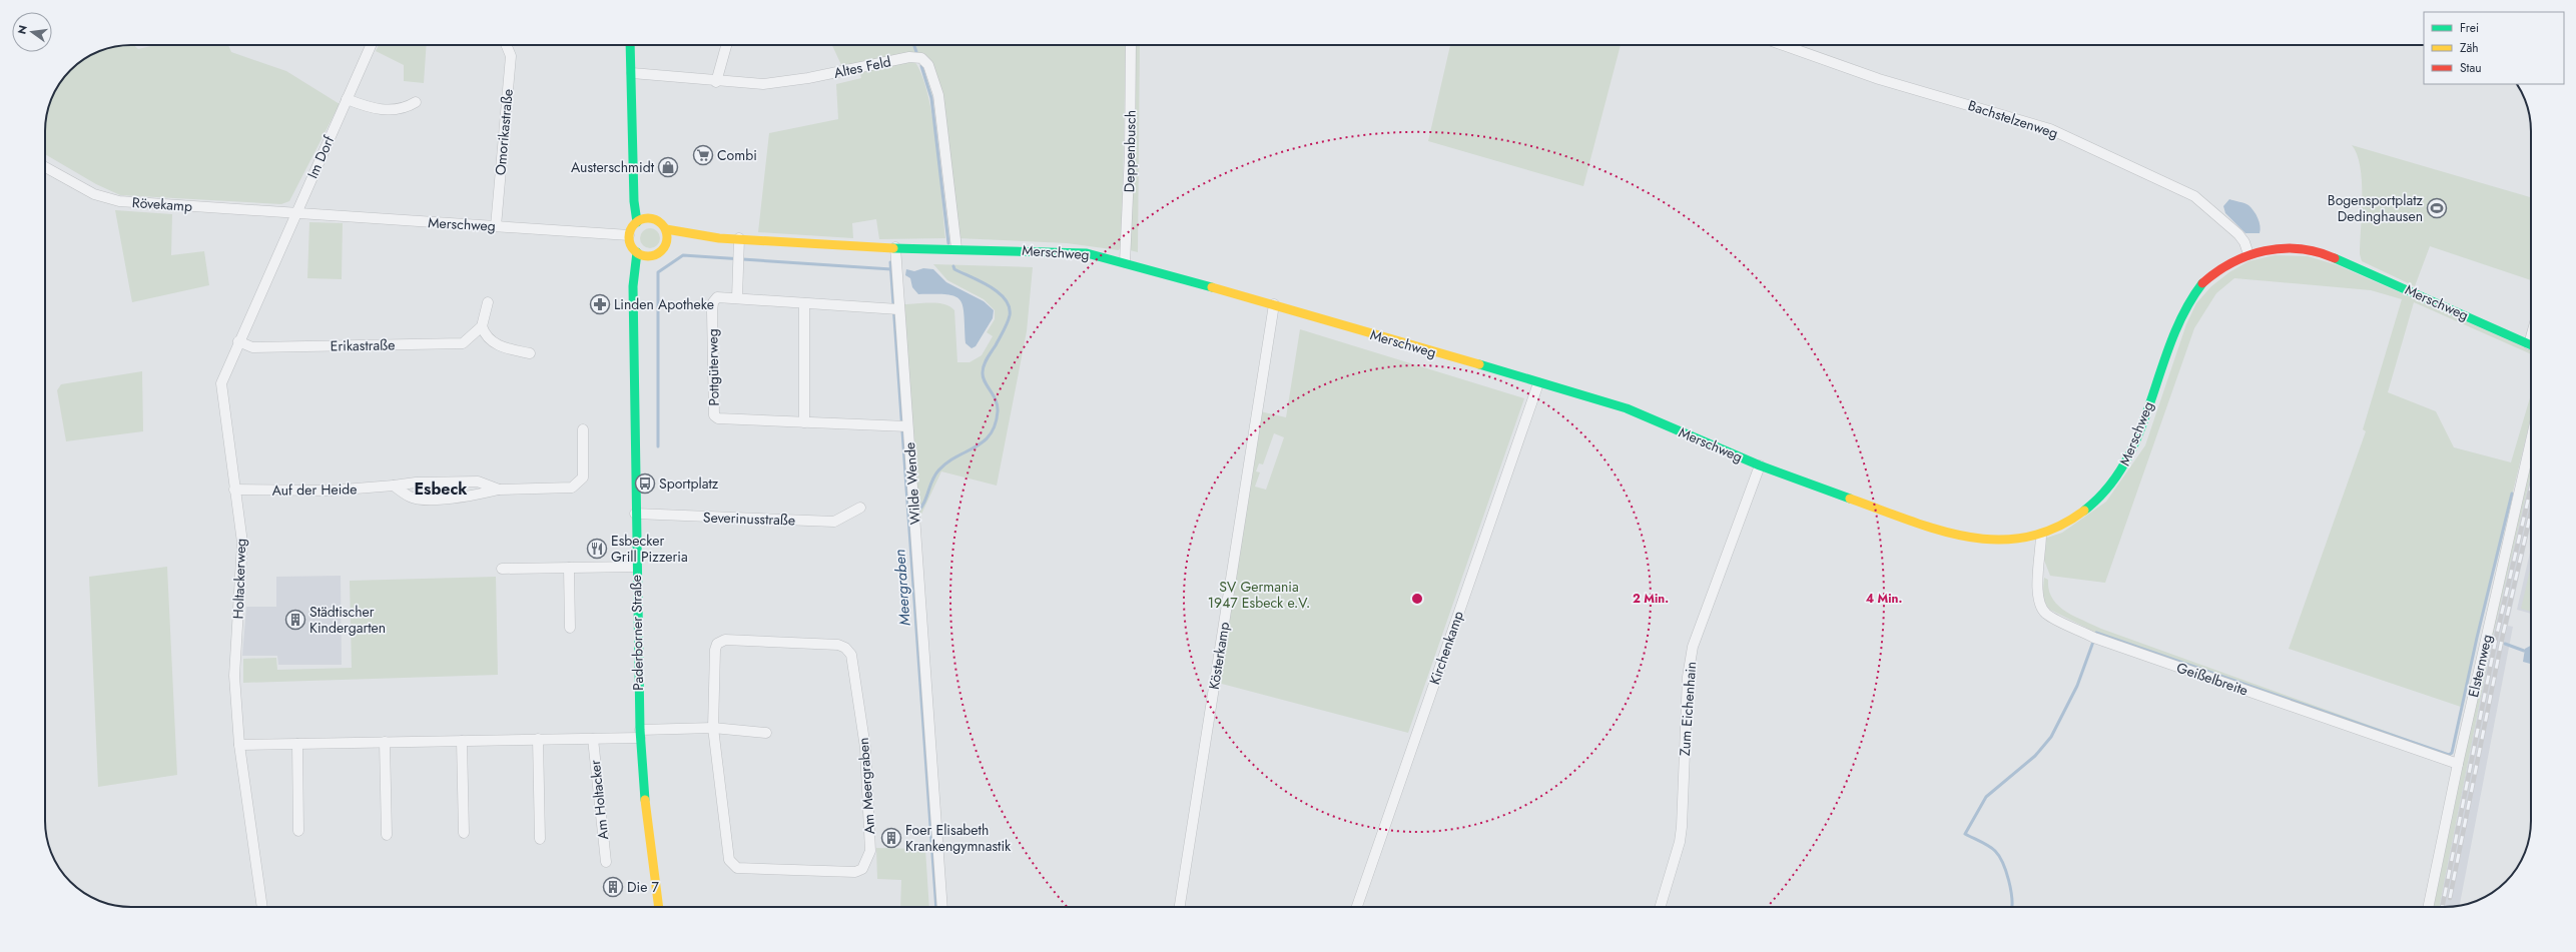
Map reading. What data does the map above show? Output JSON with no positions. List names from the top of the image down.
{
  "streets": {
    "street": [
      "Altes Feld",
      "Bachstelzenweg",
      "Omorikastraße",
      "Deppenbusch",
      "Im Dorf",
      "Rövekamp",
      "Merschweg",
      "Erikastraße",
      "Pottgüterweg",
      "Wilde Wende",
      "Auf der Heide",
      "Severinusstraße",
      "Holtackerweg",
      "Paderborner Straße",
      "Kirchenkamp",
      "Kösterkamp",
      "Elsternweg",
      "Geißelbreite",
      "Zum Eichenhain",
      "Am Meergraben",
      "Am Holtacker"
    ]
  },
  "crossings": [
    ["Altes Feld", "Merschweg"],
    ["Bachstelzenweg", "Merschweg"],
    ["Omorikastraße", "Merschweg"],
    ["Deppenbusch", "Merschweg"],
    ["Im Dorf", "Rövekamp"],
    ["Im Dorf", "Merschweg"],
    ["Im Dorf", "Holtackerweg"],
    ["Rövekamp", "Merschweg"],
    ["Rövekamp", "Holtackerweg"],
    ["Merschweg", "Wilde Wende"],
    ["Merschweg", "Holtackerweg"],
    ["Merschweg", "Paderborner Straße"],
    ["Merschweg", "Kirchenkamp"],
    ["Merschweg", "Kösterkamp"],
    ["Merschweg", "Geißelbreite"],
    ["Merschweg", "Zum Eichenhain"],
    ["Erikastraße", "Holtackerweg"],
    ["Pottgüterweg", "Wilde Wende"],
    ["Auf der Heide", "Holtackerweg"],
    ["Severinusstraße", "Paderborner Straße"],
    ["Elsternweg", "Geißelbreite"]
  ],
  "districts": ["Esbeck"],
  "water": ["Meergraben"],
  "parks": ["SV Germania 1947 Esbeck e.V."],
  "places": {
    "supermarket": ["Combi"],
    "shop": ["Austerschmidt"],
    "sports": ["Bogensportplatz Dedinghausen"],
    "pharmacy": ["Linden Apotheke"],
    "bus stop": ["Sportplatz"],
    "restaurant": ["Esbecker Grill Pizzeria"],
    "building": ["Städtischer Kindergarten", "Foer Elisabeth Krankengymnastik", "Die 7"]
  },
  "legend": ["Frei", "Zäh", "Stau"],
  "north": "left",
  "rings": ["2 Min.", "4 Min."]
}
